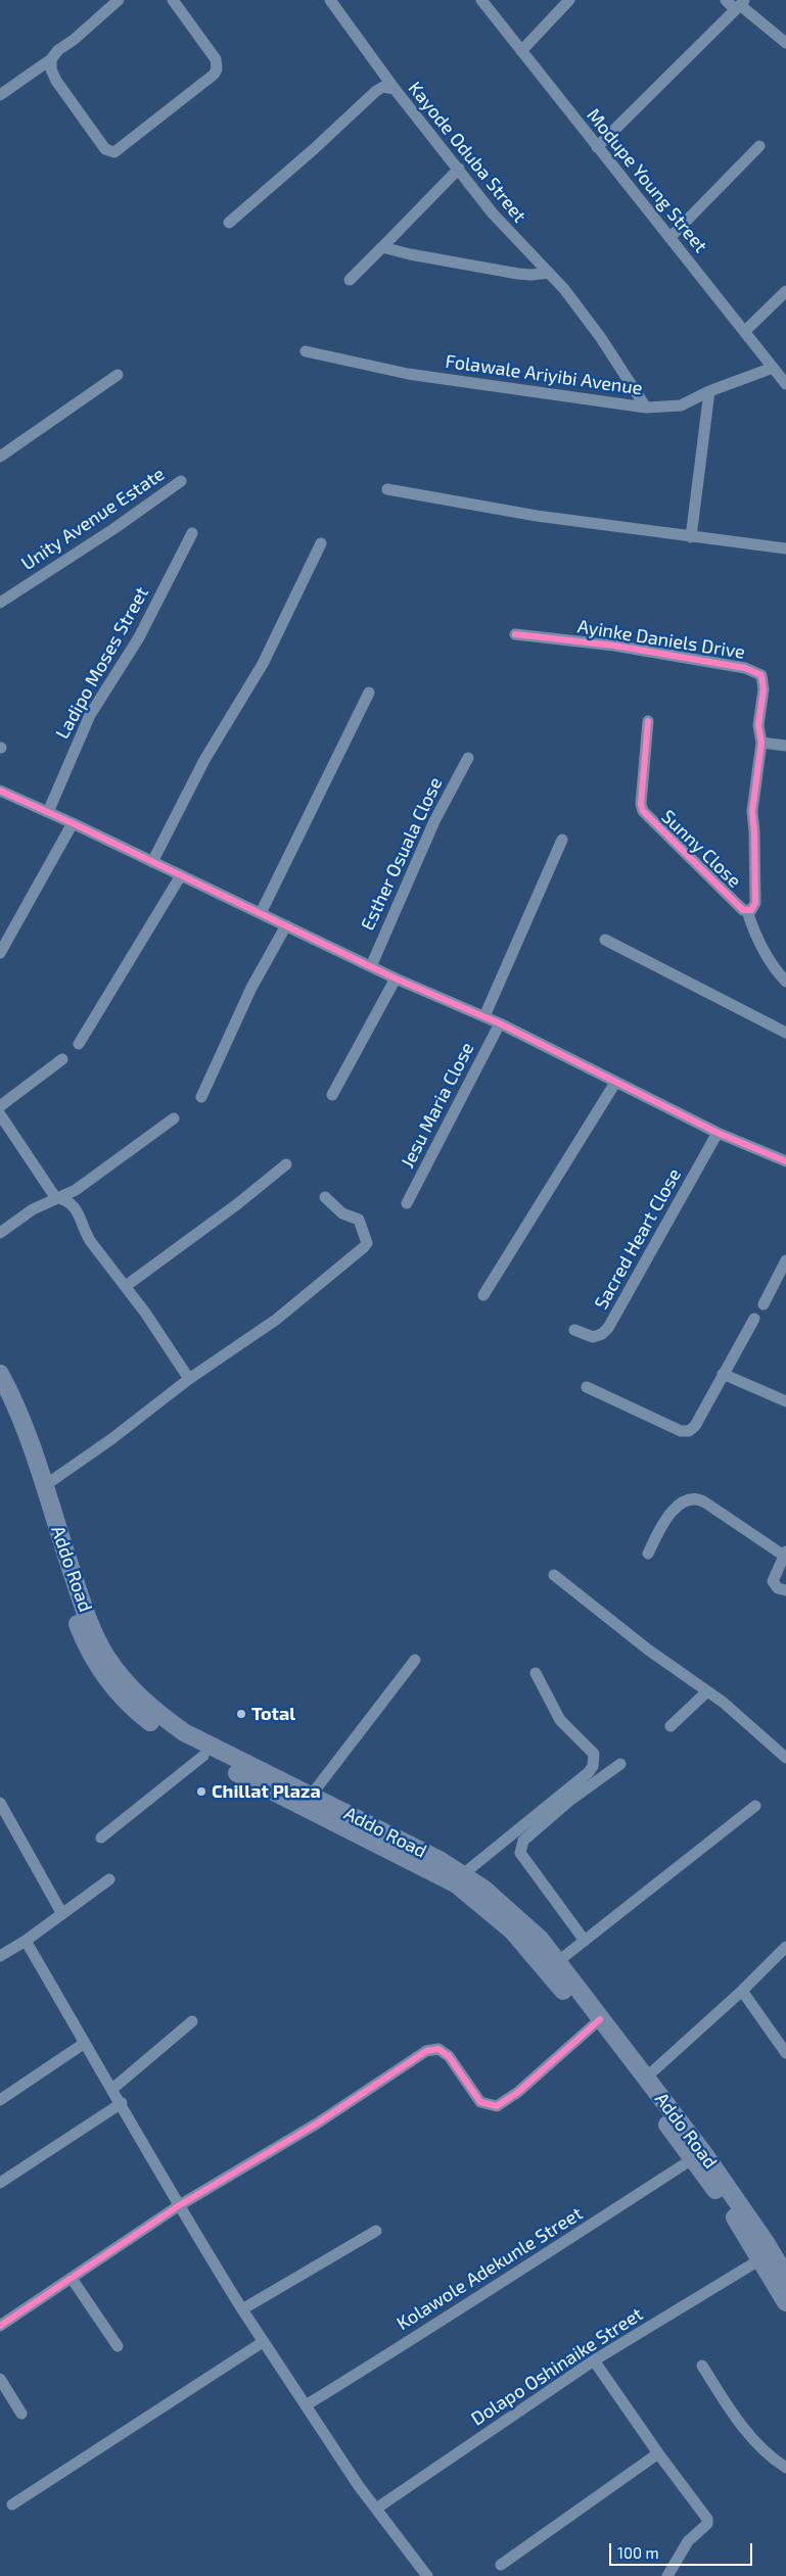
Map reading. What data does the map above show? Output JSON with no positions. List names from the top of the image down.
{
  "streets": {
    "main road": ["Addo Road"],
    "street": [
      "Kayode Oduba Street",
      "Modupe Young Street",
      "Folawale Ariyibi Avenue",
      "Unity Avenue Estate",
      "Ayinke Daniels Drive",
      "Ladipo Moses Street",
      "Sunny Close",
      "Esther Osuala Close",
      "Jesu Maria Close",
      "Sacred Heart Close",
      "Kolawole Adekunle Street",
      "Dolapo Oshinaike Street"
    ]
  },
  "crossings": [
    ["Kayode Oduba Street", "Folawale Ariyibi Avenue"],
    ["Modupe Young Street", "Folawale Ariyibi Avenue"],
    ["Ayinke Daniels Drive", "Sunny Close"],
    ["Addo Road", "Kolawole Adekunle Street"],
    ["Addo Road", "Dolapo Oshinaike Street"]
  ],
  "places": ["Total", "Chillat Plaza"],
  "scale_bar": "100 m"
}
